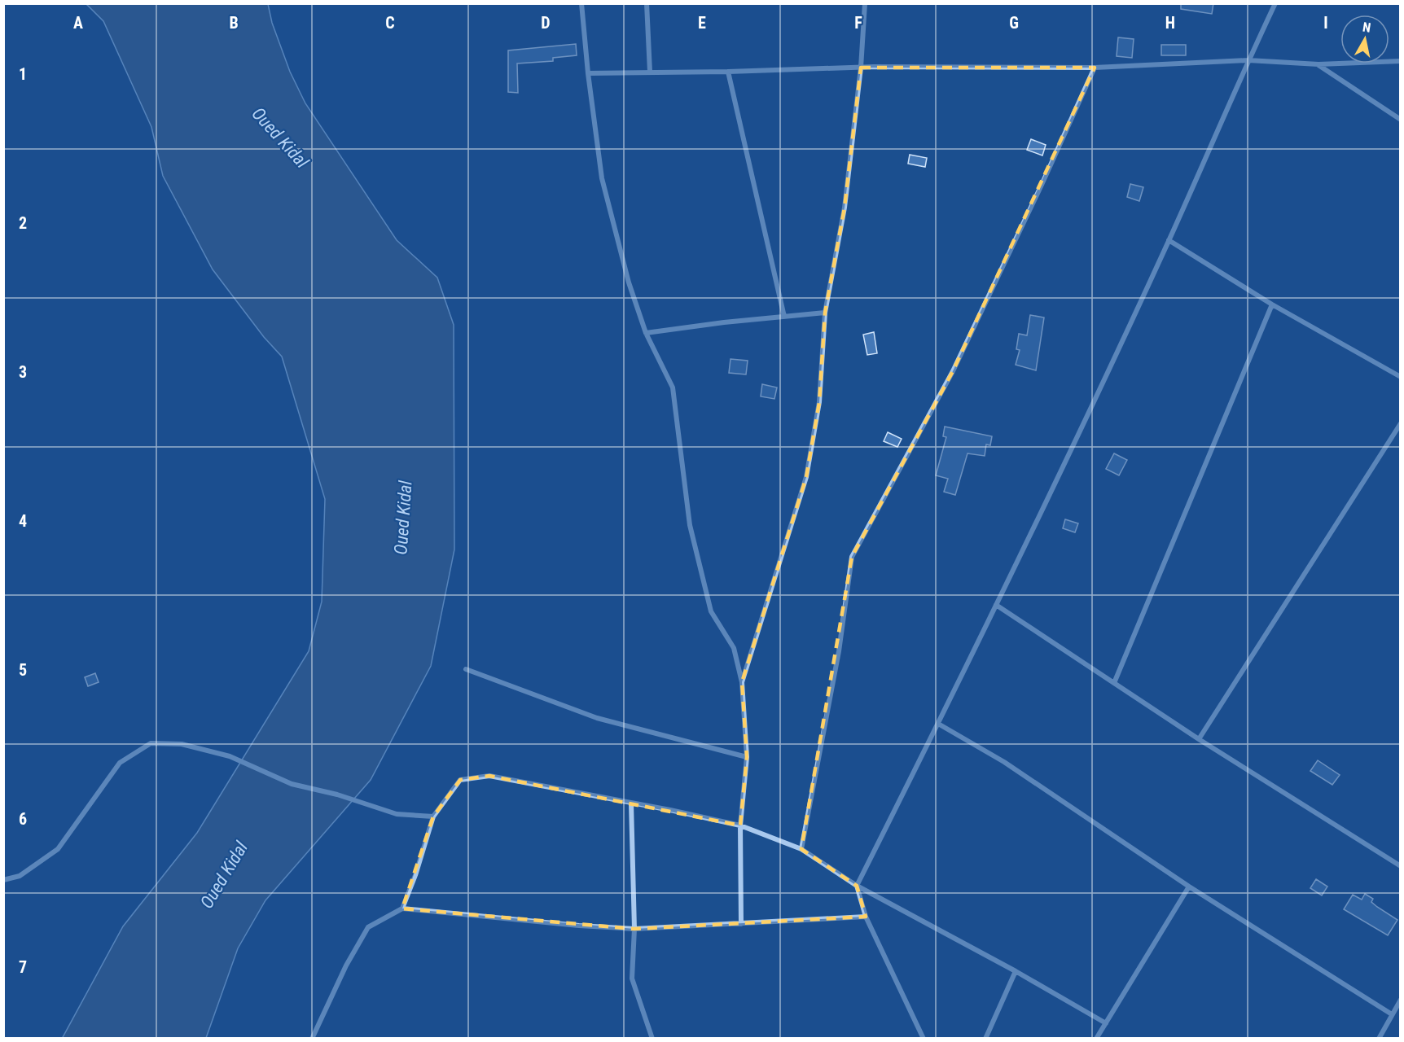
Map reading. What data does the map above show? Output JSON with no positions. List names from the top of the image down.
{
  "water": ["Oued Kidal"],
  "north": "top",
  "grid": {
    "columns": [
      "A",
      "B",
      "C",
      "D",
      "E",
      "F",
      "G",
      "H",
      "I"
    ],
    "rows": [
      "1",
      "2",
      "3",
      "4",
      "5",
      "6",
      "7"
    ]
  }
}
